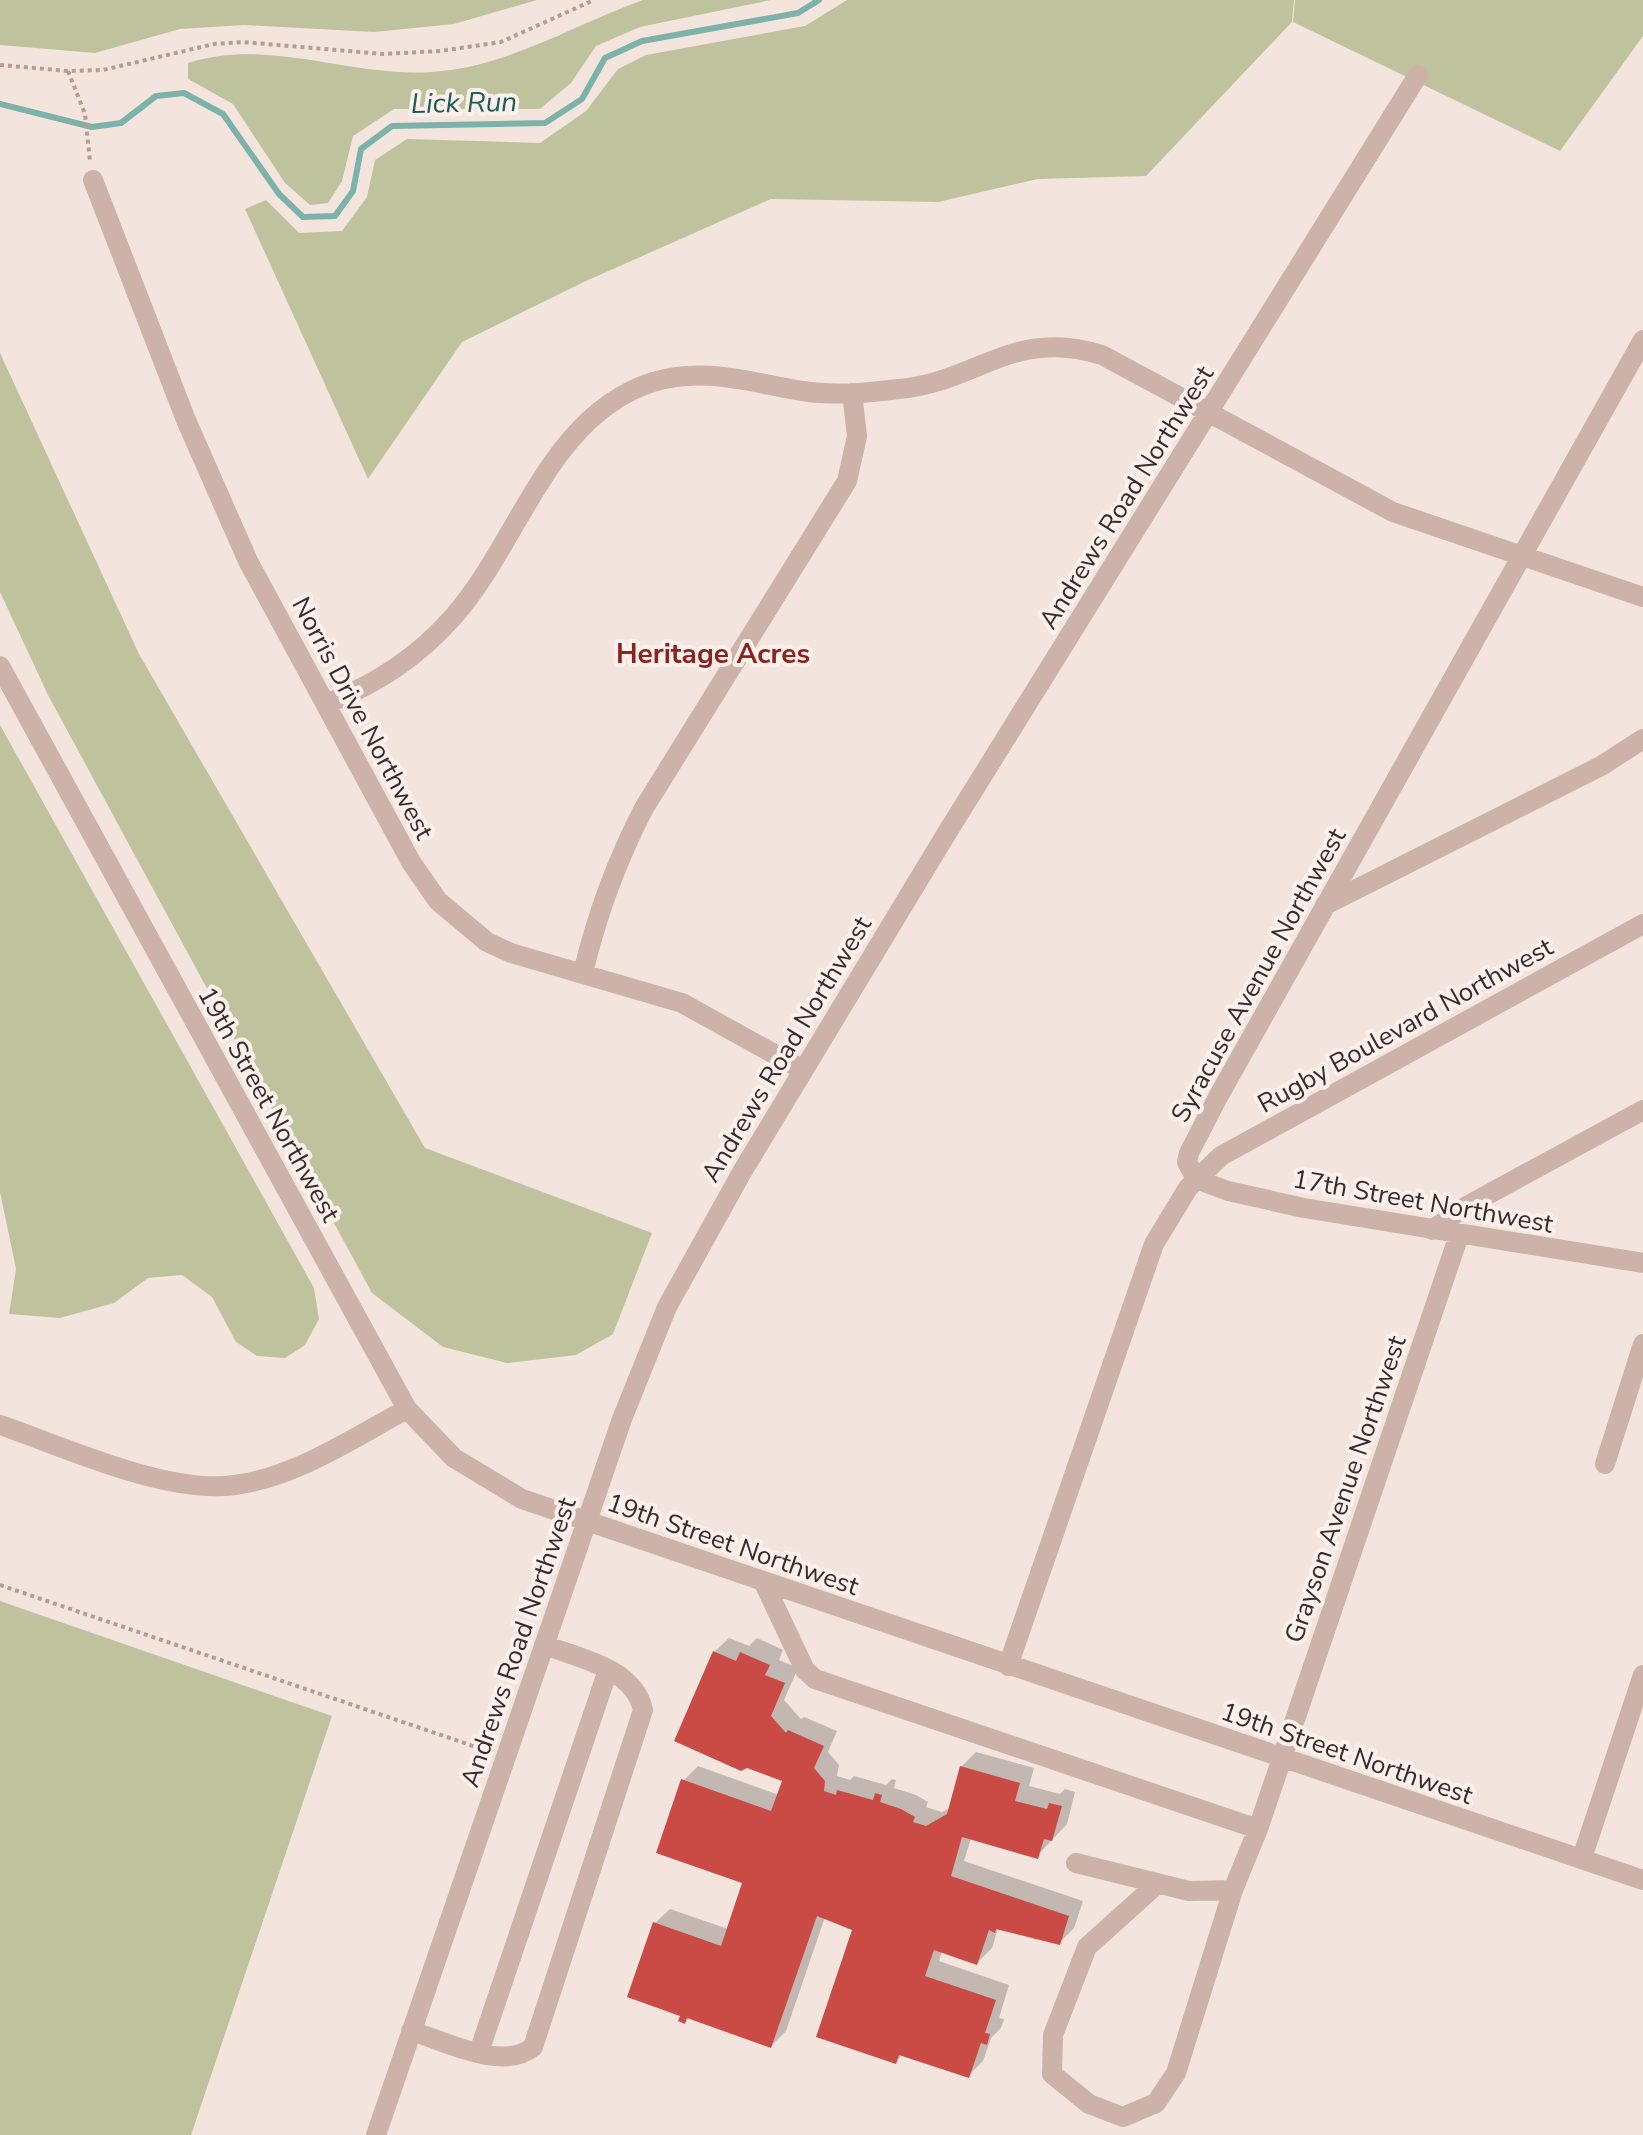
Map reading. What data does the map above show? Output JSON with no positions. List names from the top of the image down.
{
  "streets": {
    "street": [
      "Andrews Road Northwest",
      "Norris Drive Northwest",
      "Syracuse Avenue Northwest",
      "Rugby Boulevard Northwest",
      "19th Street Northwest",
      "17th Street Northwest",
      "Grayson Avenue Northwest"
    ]
  },
  "crossings": [
    ["Andrews Road Northwest", "Norris Drive Northwest"],
    ["Andrews Road Northwest", "19th Street Northwest"],
    ["Syracuse Avenue Northwest", "Rugby Boulevard Northwest"],
    ["Syracuse Avenue Northwest", "17th Street Northwest"],
    ["Rugby Boulevard Northwest", "17th Street Northwest"],
    ["19th Street Northwest", "Grayson Avenue Northwest"],
    ["17th Street Northwest", "Grayson Avenue Northwest"]
  ],
  "districts": ["Heritage Acres"],
  "water": ["Lick Run"]
}
